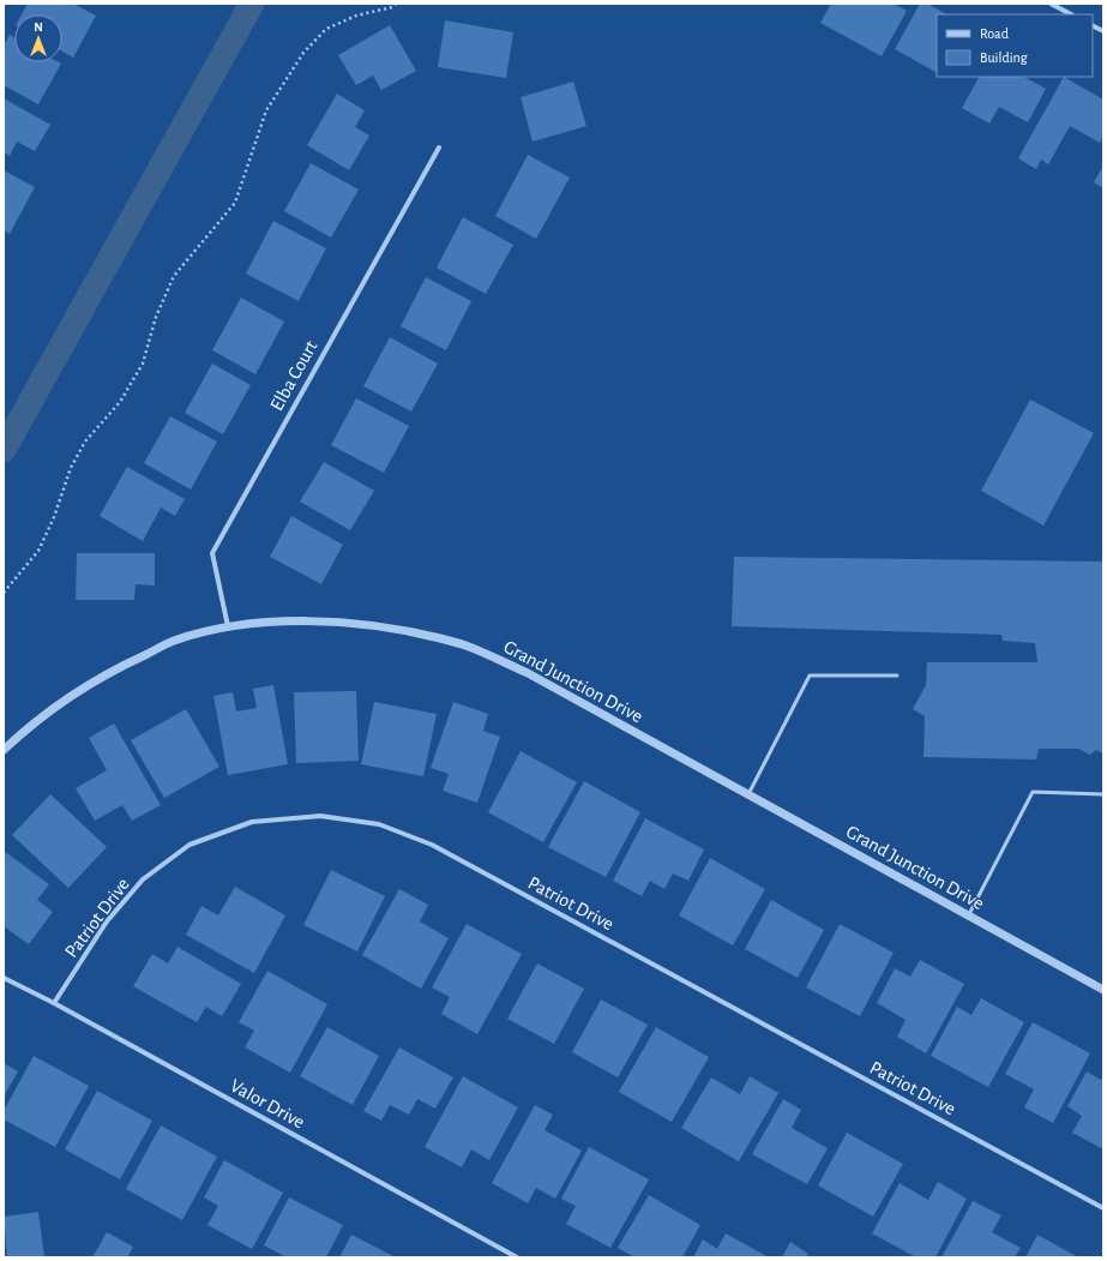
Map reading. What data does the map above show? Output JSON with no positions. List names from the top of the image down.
{
  "streets": {
    "street": [
      "Elba Court",
      "Grand Junction Drive",
      "Patriot Drive",
      "Valor Drive"
    ]
  },
  "crossings": [
    ["Elba Court", "Grand Junction Drive"],
    ["Patriot Drive", "Valor Drive"]
  ],
  "legend": ["Road", "Building"],
  "north": "top"
}
